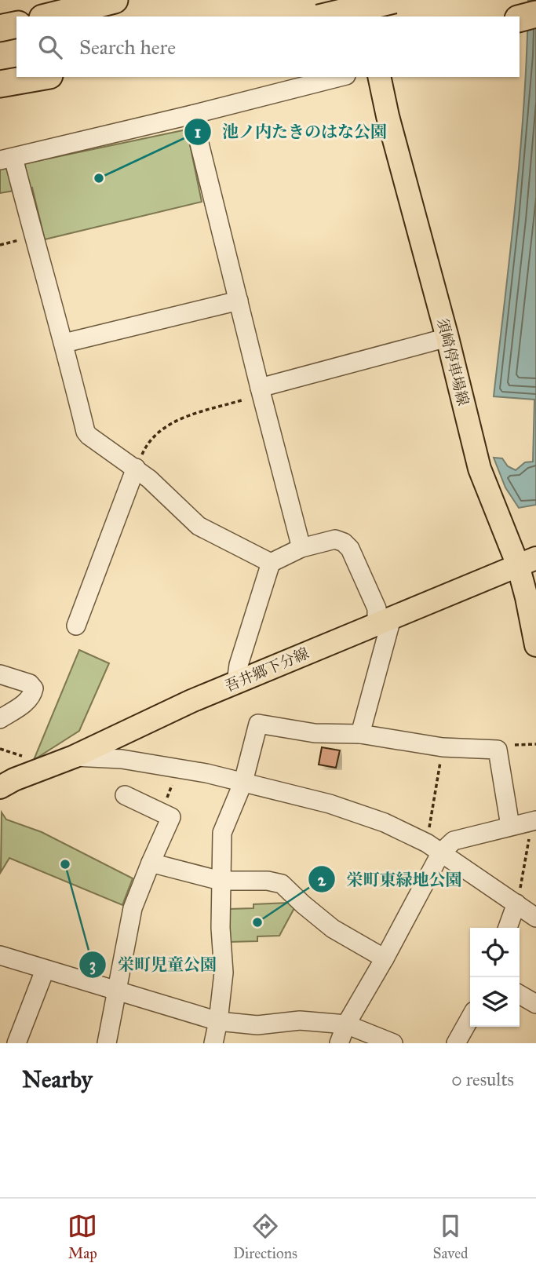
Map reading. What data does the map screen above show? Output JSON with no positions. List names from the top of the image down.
{
  "streets": {
    "main road": ["須崎停車場線", "吾井郷下分線"]
  },
  "crossings": [
    ["須崎停車場線", "吾井郷下分線"]
  ],
  "places": ["池ノ内たきのはな公園", "栄町児童公園", "栄町東緑地公園"],
  "page": {
    "search": "Search here",
    "heading": ["Nearby", "0 results"],
    "nav": ["Map", "Directions", "Saved"]
  }
}
